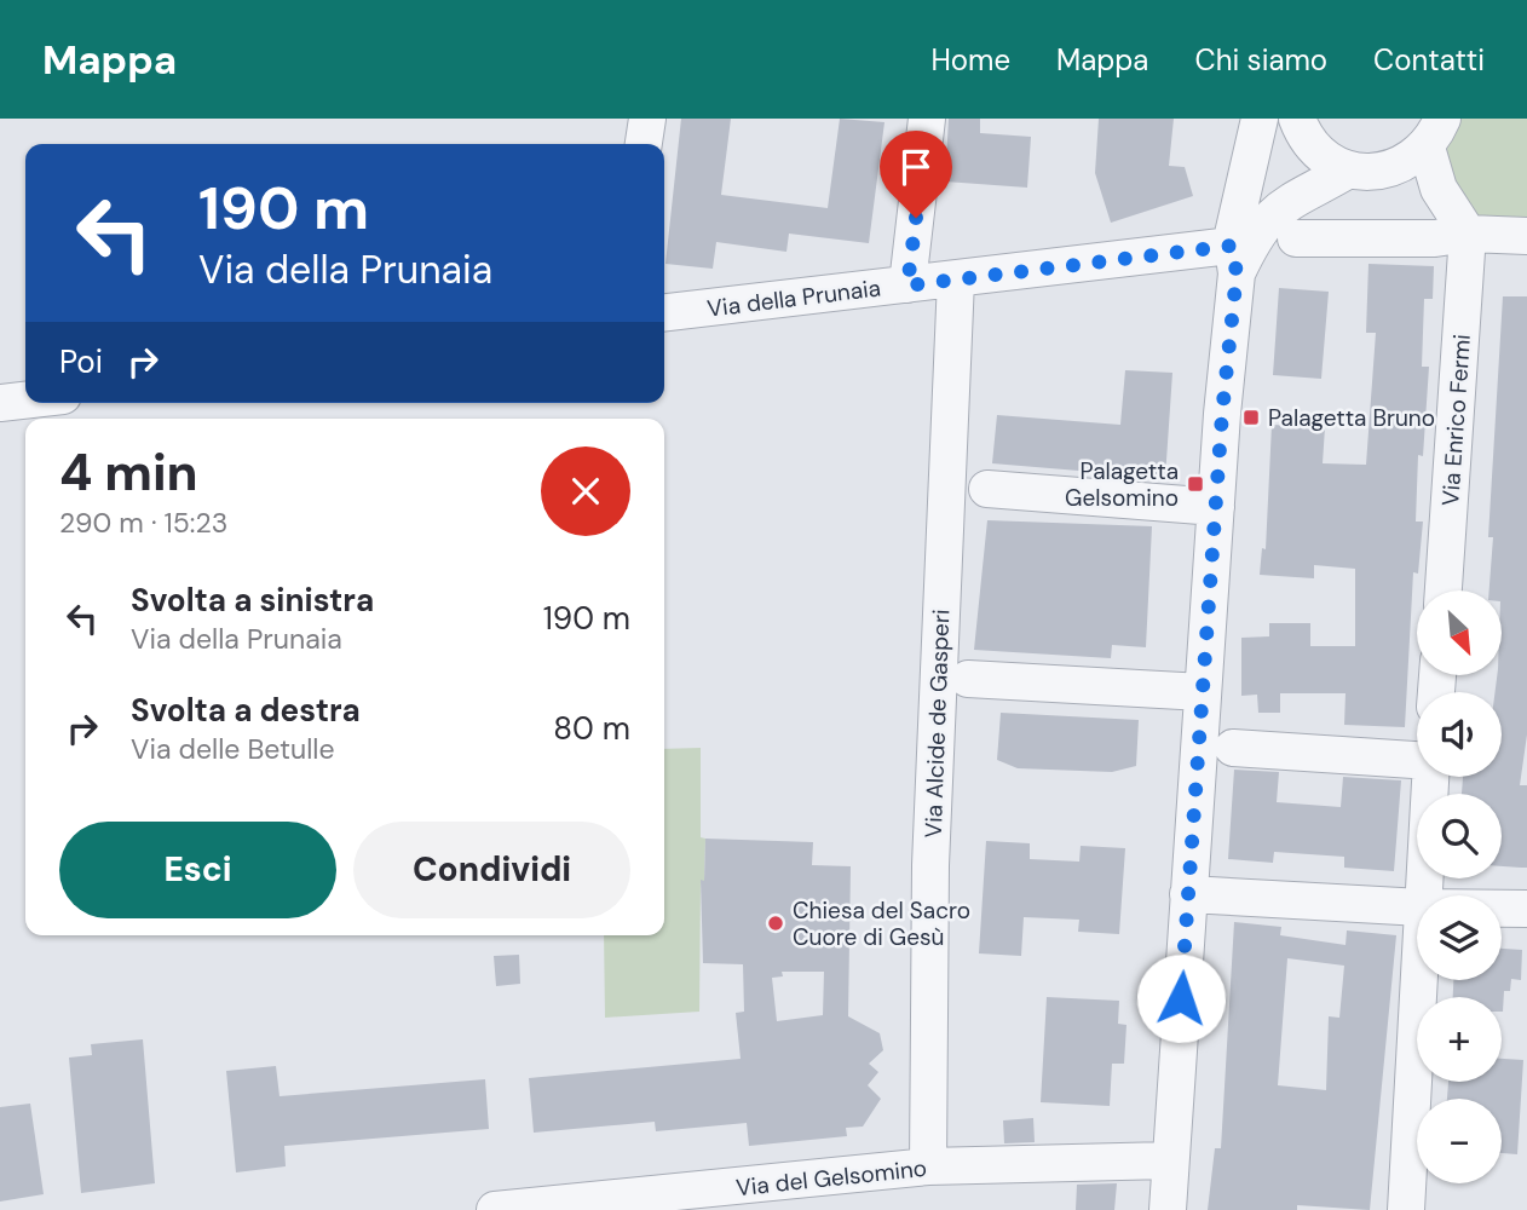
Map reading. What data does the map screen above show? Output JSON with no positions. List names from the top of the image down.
{
  "streets": {
    "street": [
      "Via della Prunaia",
      "Via Enrico Fermi",
      "Via Alcide de Gasperi",
      "Via del Gelsomino"
    ]
  },
  "crossings": [
    ["Via della Prunaia", "Via Alcide de Gasperi"],
    ["Via Alcide de Gasperi", "Via del Gelsomino"]
  ],
  "places": {
    "transit": ["Palagetta Bruno", "Palagetta Gelsomino"],
    "other": ["Chiesa del Sacro Cuore di Gesù"]
  },
  "north": "bottom right",
  "page": {
    "header": "Mappa",
    "nav": [
      "Home",
      "Mappa",
      "Chi siamo",
      "Contatti"
    ],
    "turn": ["190 m", "Via della Prunaia"],
    "then": "Poi",
    "heading": ["4 min", "290 m · 15:23"],
    "list": [
      {
        "name": "Svolta a sinistra",
        "note": "Via della Prunaia",
        "value": "190 m"
      },
      {
        "name": "Svolta a destra",
        "note": "Via delle Betulle",
        "value": "80 m"
      }
    ],
    "map_buttons": ["+", "−"],
    "buttons": ["Esci", "Condividi"]
  }
}
